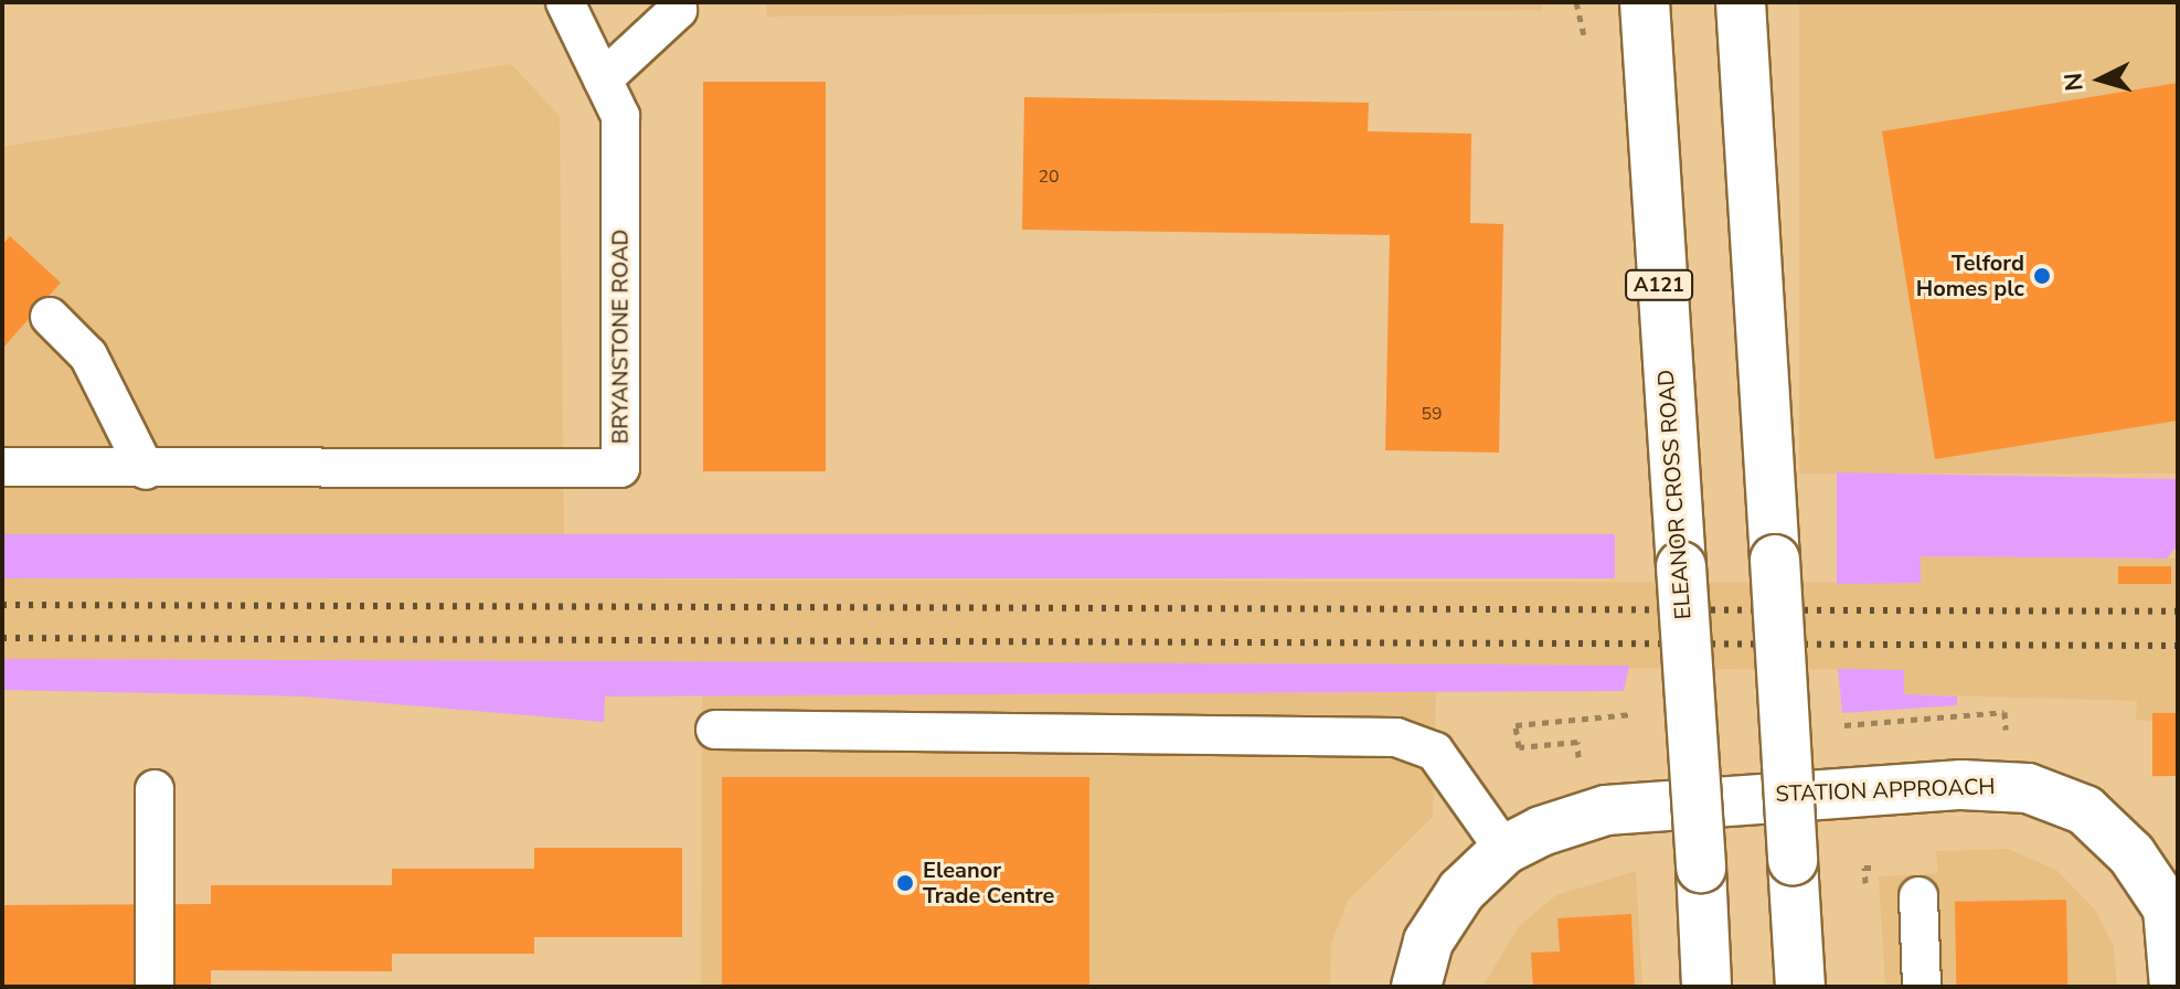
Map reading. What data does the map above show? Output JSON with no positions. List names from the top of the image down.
{
  "streets": {
    "main road": ["A121", "ELEANOR CROSS ROAD", "STATION APPROACH"],
    "lane": ["BRYANSTONE ROAD"]
  },
  "places": ["Telford Homes plc", "Eleanor Trade Centre"],
  "house_numbers": ["20", "59"],
  "north": "left"
}
